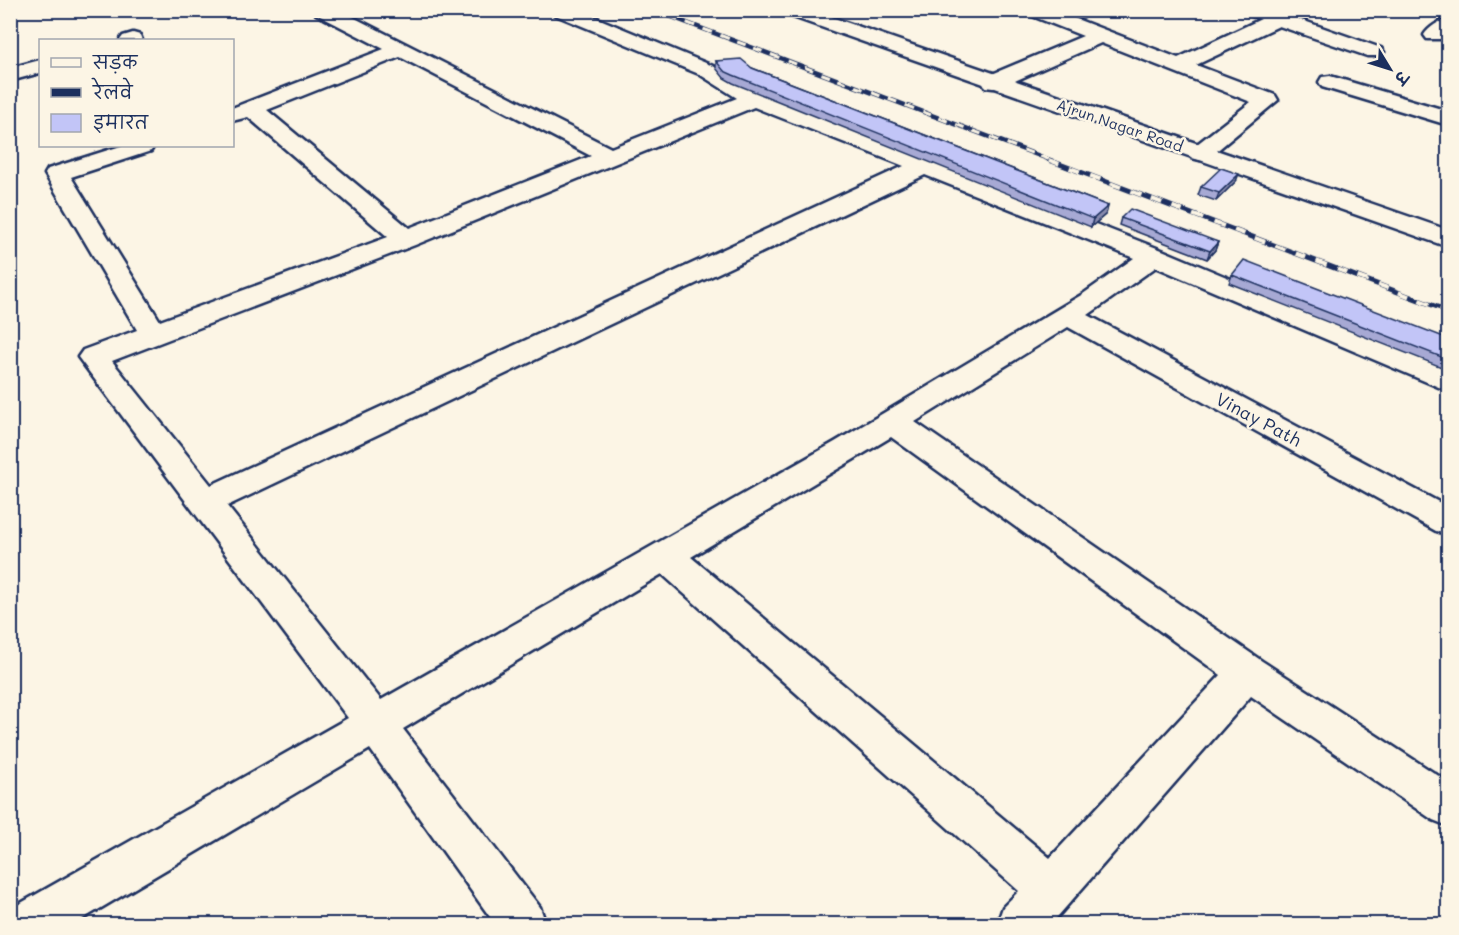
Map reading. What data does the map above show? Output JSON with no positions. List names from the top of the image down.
{
  "streets": {
    "street": ["Ajrun Nagar Road", "Vinay Path"]
  },
  "legend": ["सड़क", "रेलवे", "इमारत"],
  "north": "bottom right"
}
